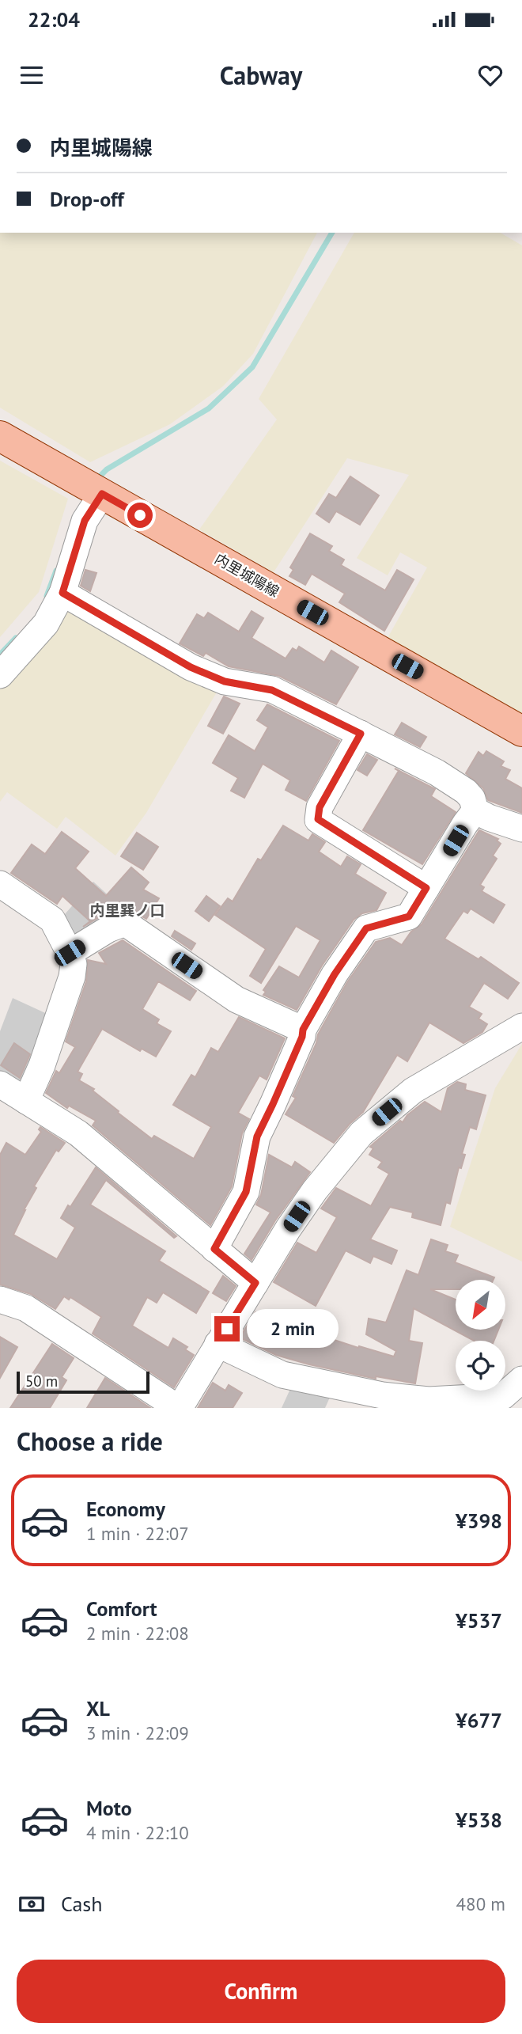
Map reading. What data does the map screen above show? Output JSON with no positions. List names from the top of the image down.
{
  "streets": {
    "main road": ["内里城陽線"]
  },
  "districts": ["内里巽ノ口"],
  "scale_bar": "50 m",
  "north": "bottom left",
  "page": {
    "status": "22:04",
    "header": "Cabway",
    "banner": ["内里城陽線", "Drop-off"],
    "bubble": "2 min",
    "scale": "50 m",
    "heading": "Choose a ride",
    "list": [
      {
        "name": "Economy",
        "note": "1 min · 22:07",
        "value": "¥398"
      },
      {
        "name": "Comfort",
        "note": "2 min · 22:08",
        "value": "¥537"
      },
      {
        "name": "XL",
        "note": "3 min · 22:09",
        "value": "¥677"
      },
      {
        "name": "Moto",
        "note": "4 min · 22:10",
        "value": "¥538"
      }
    ],
    "pay": ["Cash", "480 m"],
    "buttons": "Confirm"
  }
}
